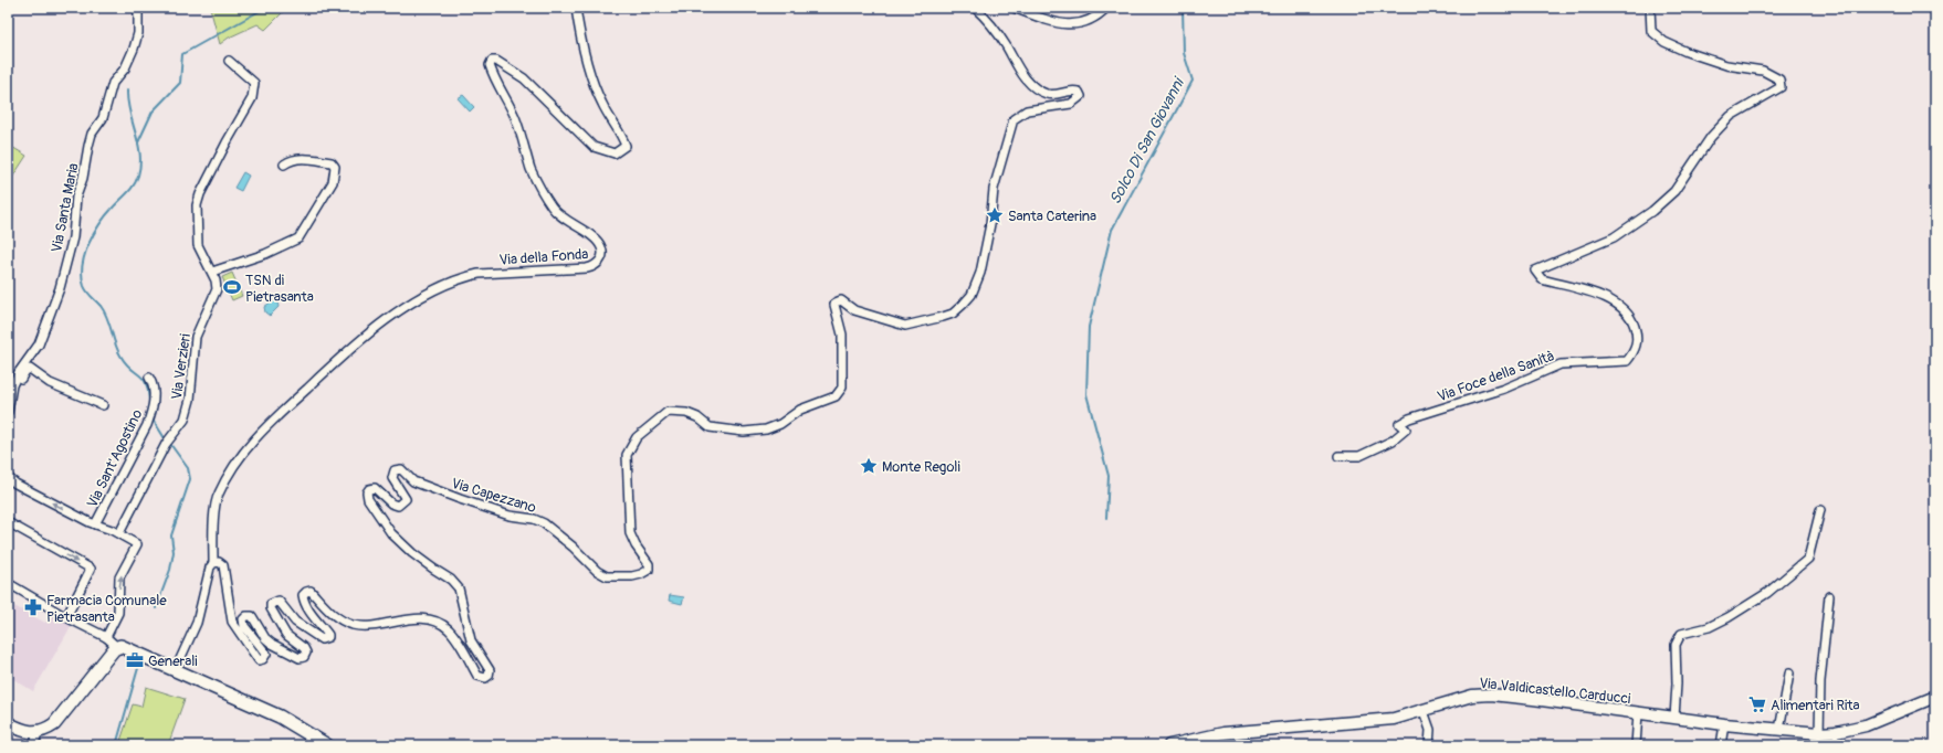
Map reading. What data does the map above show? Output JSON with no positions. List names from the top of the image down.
{
  "streets": {
    "street": [
      "Via Santa Maria",
      "Via della Fonda",
      "Via Verzieri",
      "Via Foce della Sanità",
      "Via Sant'Agostino",
      "Via Capezzano",
      "Via Valdicastello Carducci"
    ]
  },
  "crossings": [
    ["Via della Fonda", "Via Capezzano"],
    ["Via Verzieri", "Via Sant'Agostino"]
  ],
  "water": ["Solco Di San Giovanni"],
  "places": {
    "place": ["Santa Caterina", "Monte Regoli"],
    "sports": ["TSN di Pietrasanta"],
    "pharmacy": ["Farmacia Comunale Pietrasanta"],
    "office": ["Generali"],
    "supermarket": ["Alimentari Rita"]
  }
}
